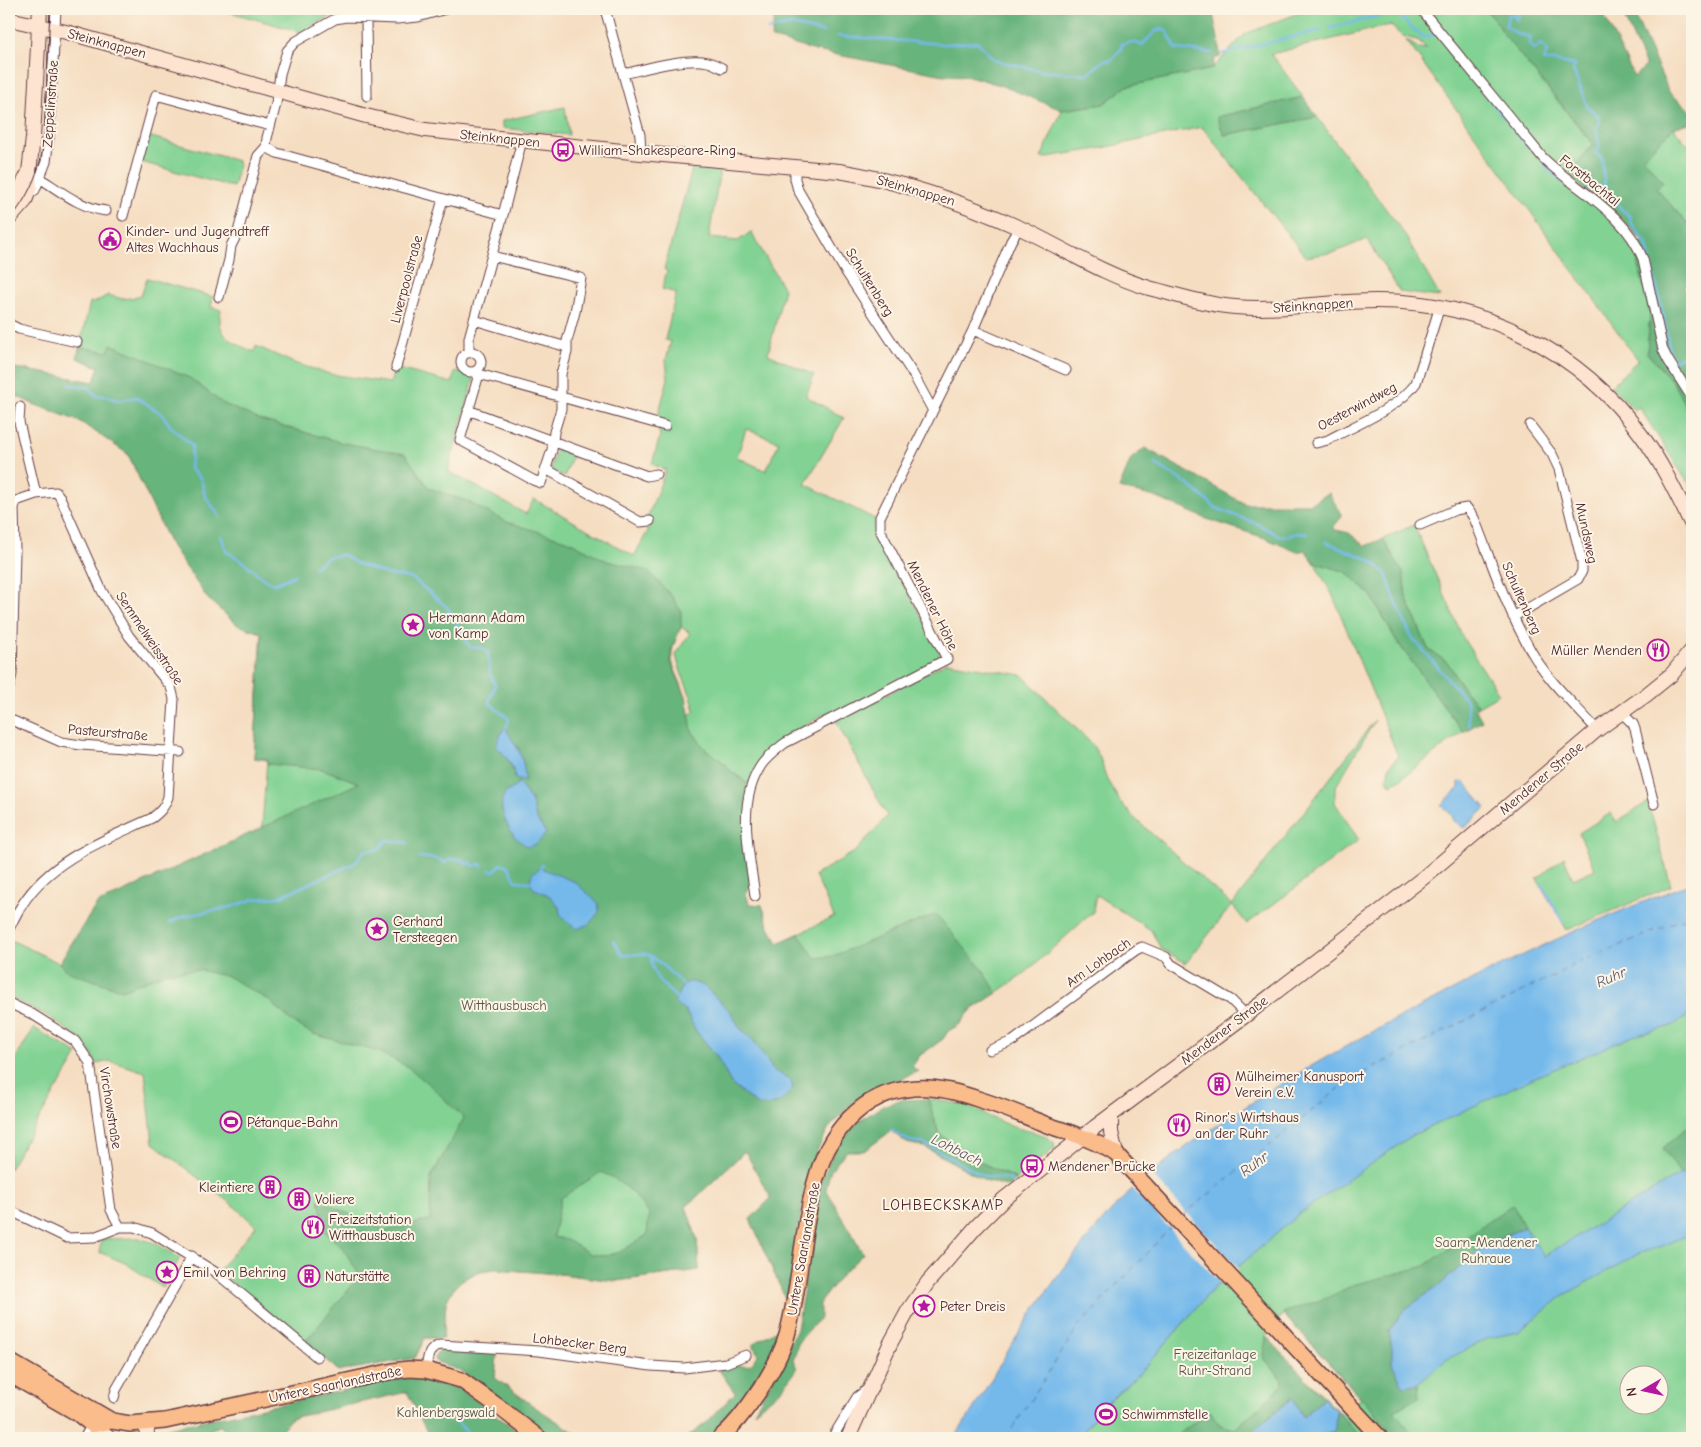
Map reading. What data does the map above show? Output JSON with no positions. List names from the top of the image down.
{
  "streets": {
    "main road": ["Untere Saarlandstraße"],
    "street": [
      "Steinknappen",
      "Zeppelinstraße",
      "Forstbachtal",
      "Liverpoolstraße",
      "Schultenberg",
      "Oesterwindweg",
      "Mundsweg",
      "Mendener Höhe",
      "Semmelweisstraße",
      "Pasteurstraße",
      "Mendener Straße",
      "Am Lohbach",
      "Virchowstraße",
      "Lohbecker Berg"
    ]
  },
  "crossings": [
    ["Steinknappen", "Zeppelinstraße"],
    ["Steinknappen", "Schultenberg"],
    ["Steinknappen", "Oesterwindweg"],
    ["Steinknappen", "Mendener Höhe"],
    ["Schultenberg", "Mundsweg"],
    ["Schultenberg", "Mendener Höhe"],
    ["Schultenberg", "Mendener Straße"],
    ["Semmelweisstraße", "Pasteurstraße"],
    ["Mendener Straße", "Am Lohbach"],
    ["Mendener Straße", "Untere Saarlandstraße"],
    ["Untere Saarlandstraße", "Lohbecker Berg"]
  ],
  "districts": ["LOHBECKSKAMP"],
  "water": ["Ruhr", "Lohbach"],
  "parks": [
    "Witthausbusch",
    "Saarn-Mendener Ruhraue",
    "Freizeitanlage Ruhr-Strand",
    "Kahlenbergswald"
  ],
  "places": {
    "bus stop": ["William-Shakespeare-Ring", "Mendener Brücke"],
    "public building": ["Kinder- und Jugendtreff Altes Wachhaus"],
    "place": [
      "Hermann Adam von Kamp",
      "Gerhard Tersteegen",
      "Emil von Behring",
      "Peter Dreis"
    ],
    "restaurant": ["Müller Menden", "Rinor's Wirtshaus an der Ruhr", "Freizeitstation Witthausbusch"],
    "building": [
      "Mülheimer Kanusport Verein e.V.",
      "Kleintiere",
      "Voliere",
      "Naturstätte"
    ],
    "sports": ["Pétanque-Bahn", "Schwimmstelle"]
  },
  "north": "left"
}
